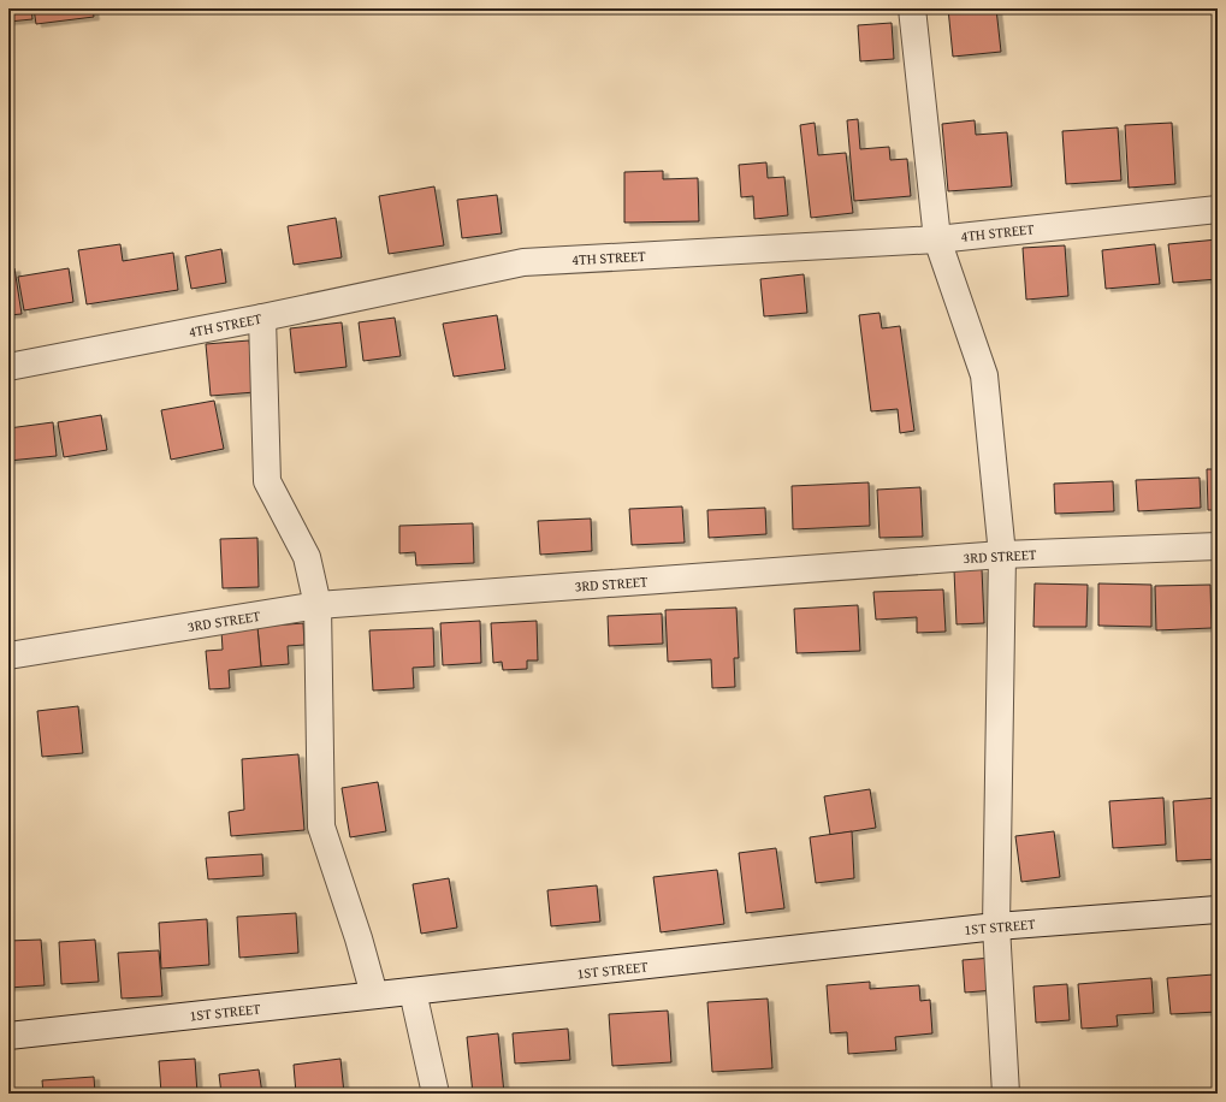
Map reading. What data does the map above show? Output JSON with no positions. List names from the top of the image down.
{
  "streets": {
    "street": ["4TH STREET", "3RD STREET", "1ST STREET"]
  }
}
